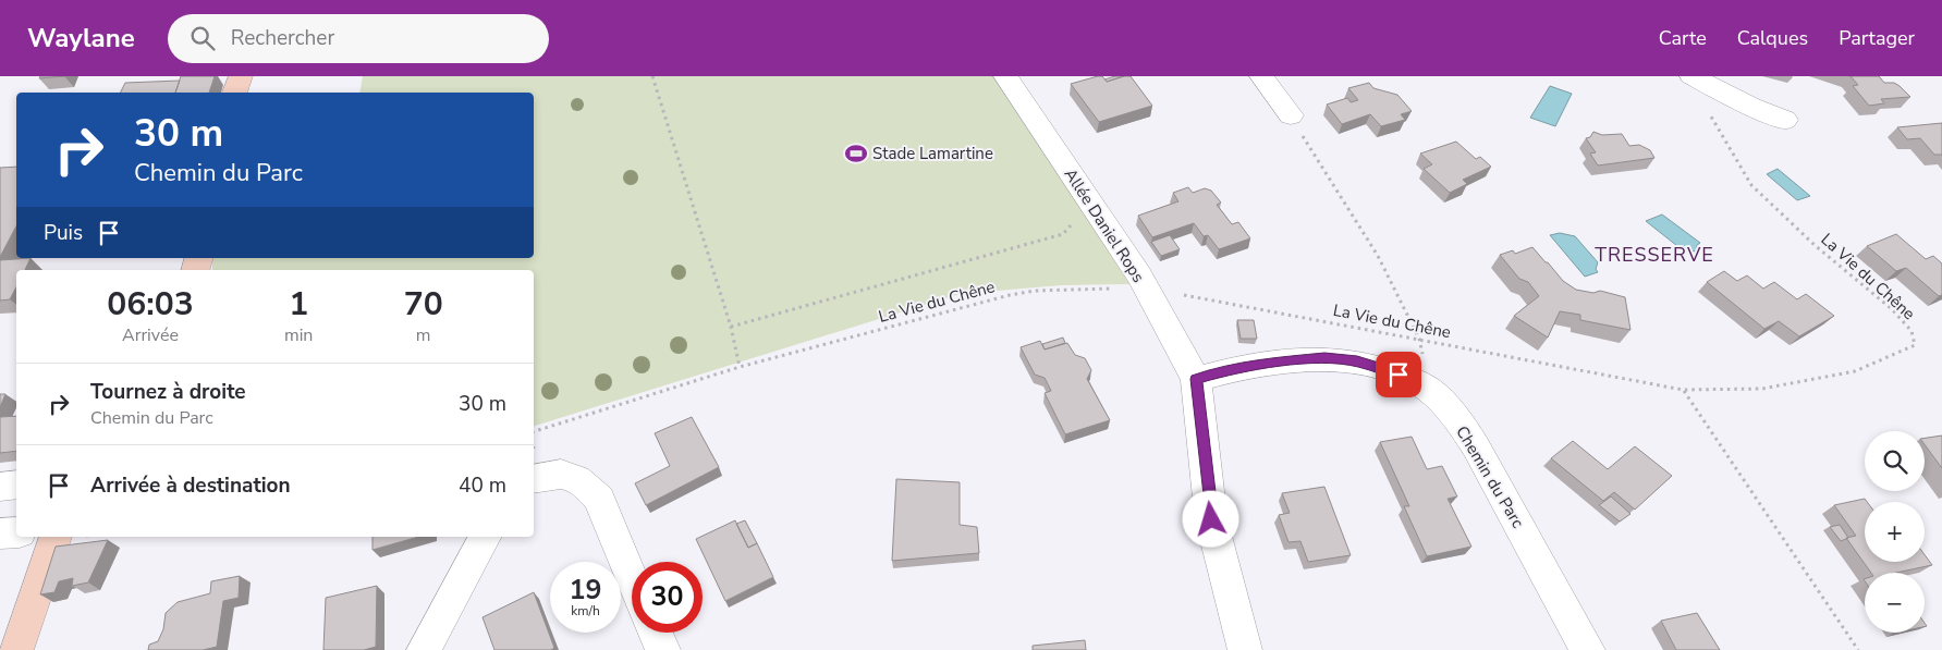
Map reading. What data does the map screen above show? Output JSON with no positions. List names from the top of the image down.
{
  "streets": {
    "street": ["Allée Daniel Rops", "Chemin du Parc"],
    "path": ["La Vie du Chêne"]
  },
  "crossings": [
    ["Allée Daniel Rops", "La Vie du Chêne"],
    ["Allée Daniel Rops", "Chemin du Parc"]
  ],
  "districts": ["TRESSERVE"],
  "places": {
    "sports": ["Stade Lamartine"]
  },
  "page": {
    "header": "Waylane",
    "search": "Rechercher",
    "nav": ["Carte", "Calques", "Partager"],
    "turn": ["30 m", "Chemin du Parc"],
    "then": "Puis",
    "eta": [
      "06:03",
      "Arrivée",
      "1",
      "min",
      "70",
      "m"
    ],
    "list": [
      {
        "name": "Tournez à droite",
        "note": "Chemin du Parc",
        "value": "30 m"
      },
      {
        "name": "Arrivée à destination",
        "value": "40 m"
      }
    ],
    "map_buttons": ["+", "−"],
    "speed": "19 km/h",
    "limit": "30"
  }
}
